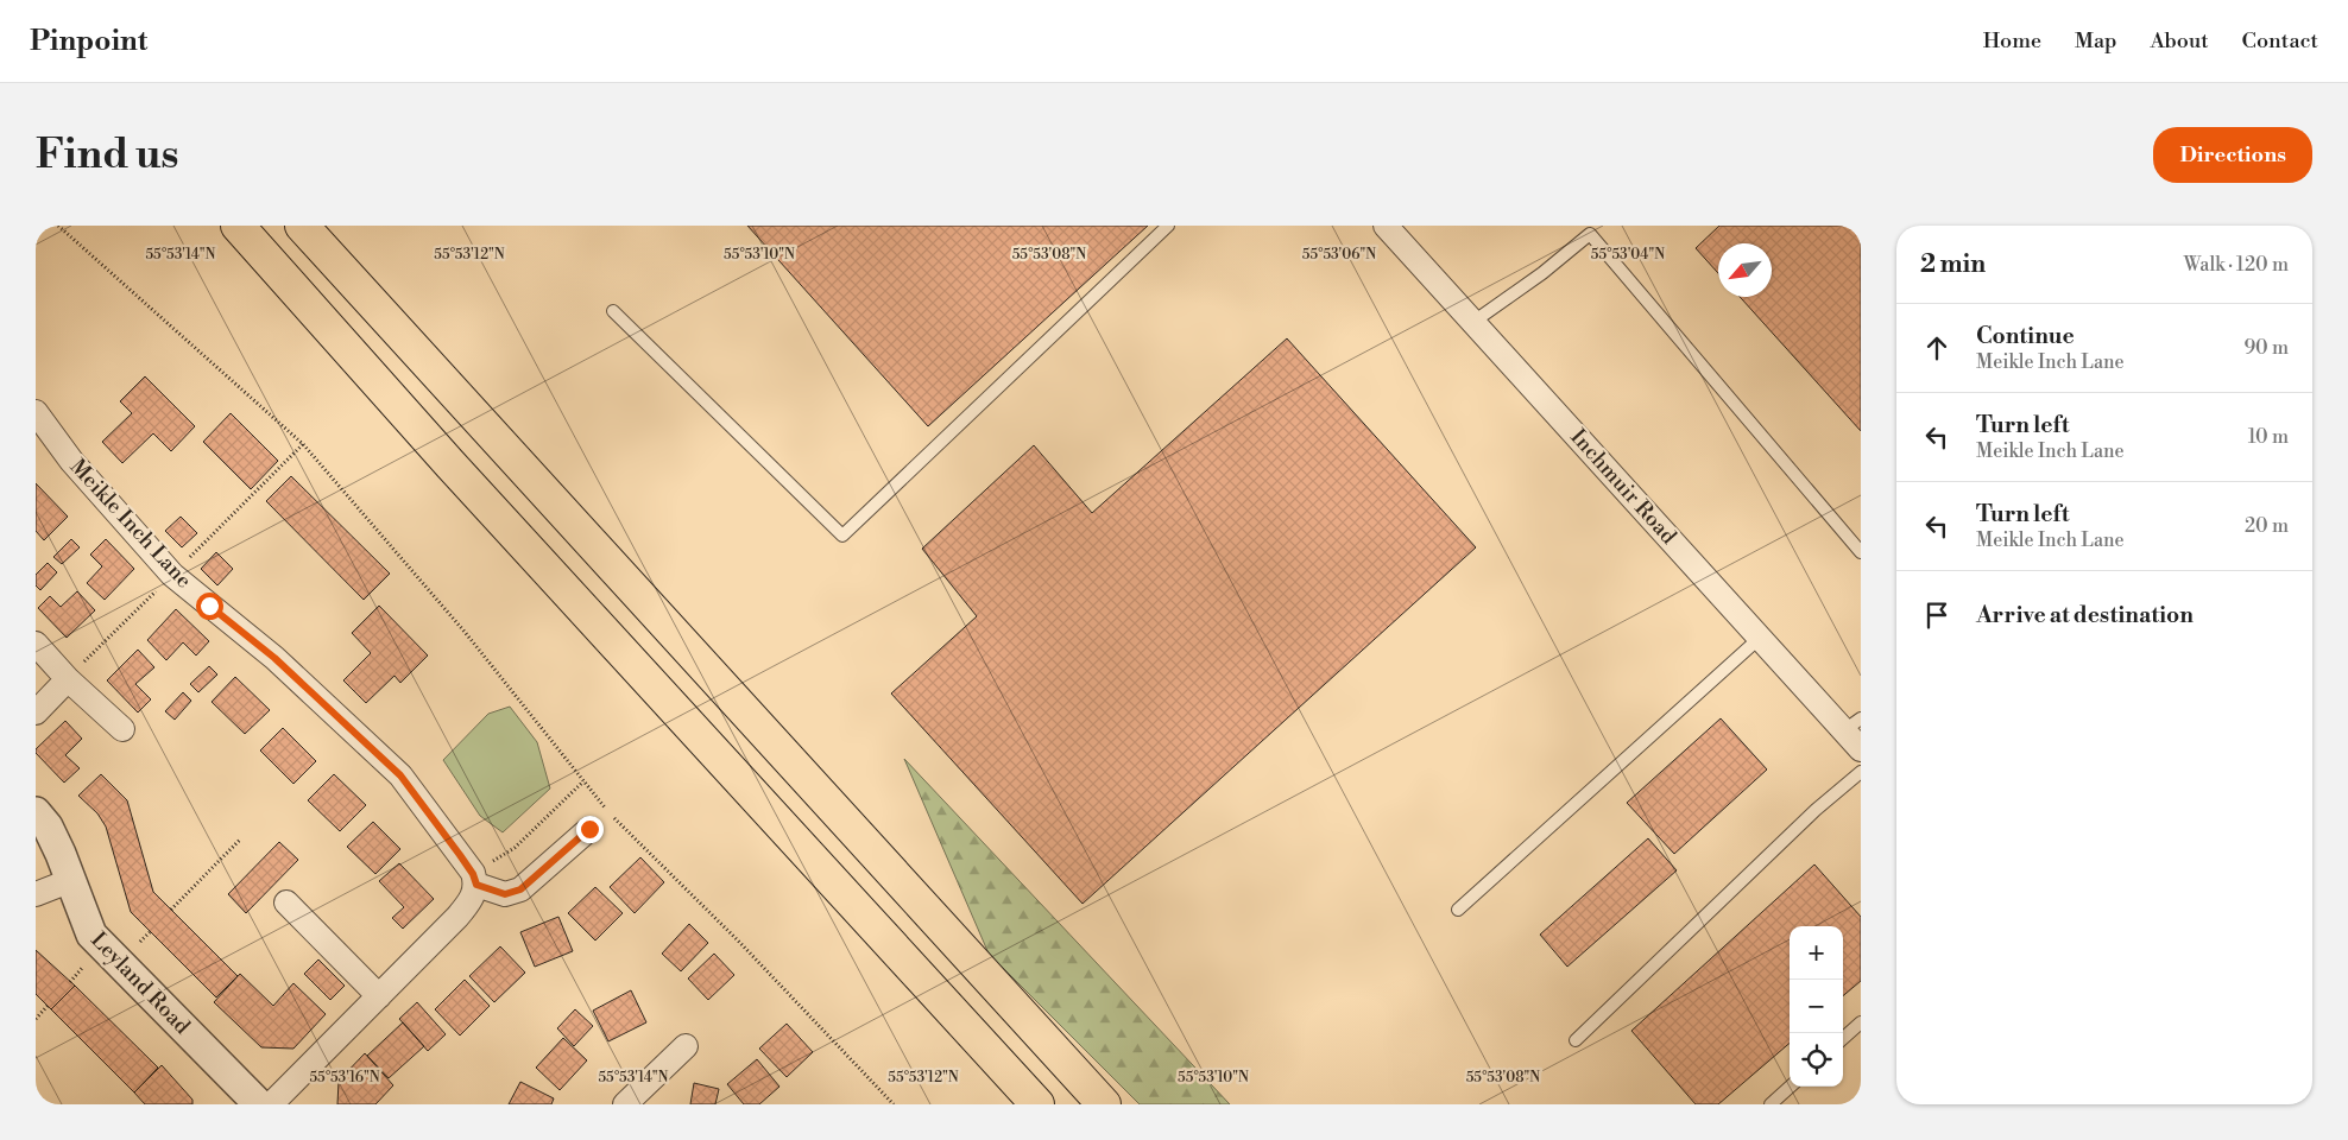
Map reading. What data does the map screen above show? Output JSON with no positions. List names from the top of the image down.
{
  "streets": {
    "street": ["Inchmuir Road", "Meikle Inch Lane", "Leyland Road"]
  },
  "north": "bottom left",
  "page": {
    "header": "Pinpoint",
    "nav": [
      "Home",
      "Map",
      "About",
      "Contact"
    ],
    "buttons": "Directions",
    "title": "Find us",
    "heading": ["2 min", "Walk · 120 m"],
    "list": [
      ["Continue", "Meikle Inch Lane", "90 m"],
      ["Turn left", "Meikle Inch Lane", "10 m"],
      ["Turn left", "Meikle Inch Lane", "20 m"],
      "Arrive at destination"
    ],
    "map_buttons": ["+", "−"]
  },
  "coordinates": [
    "55°53'14\"N",
    "55°53'12\"N",
    "55°53'10\"N",
    "55°53'08\"N",
    "55°53'06\"N",
    "55°53'04\"N",
    "55°53'16\"N"
  ]
}
